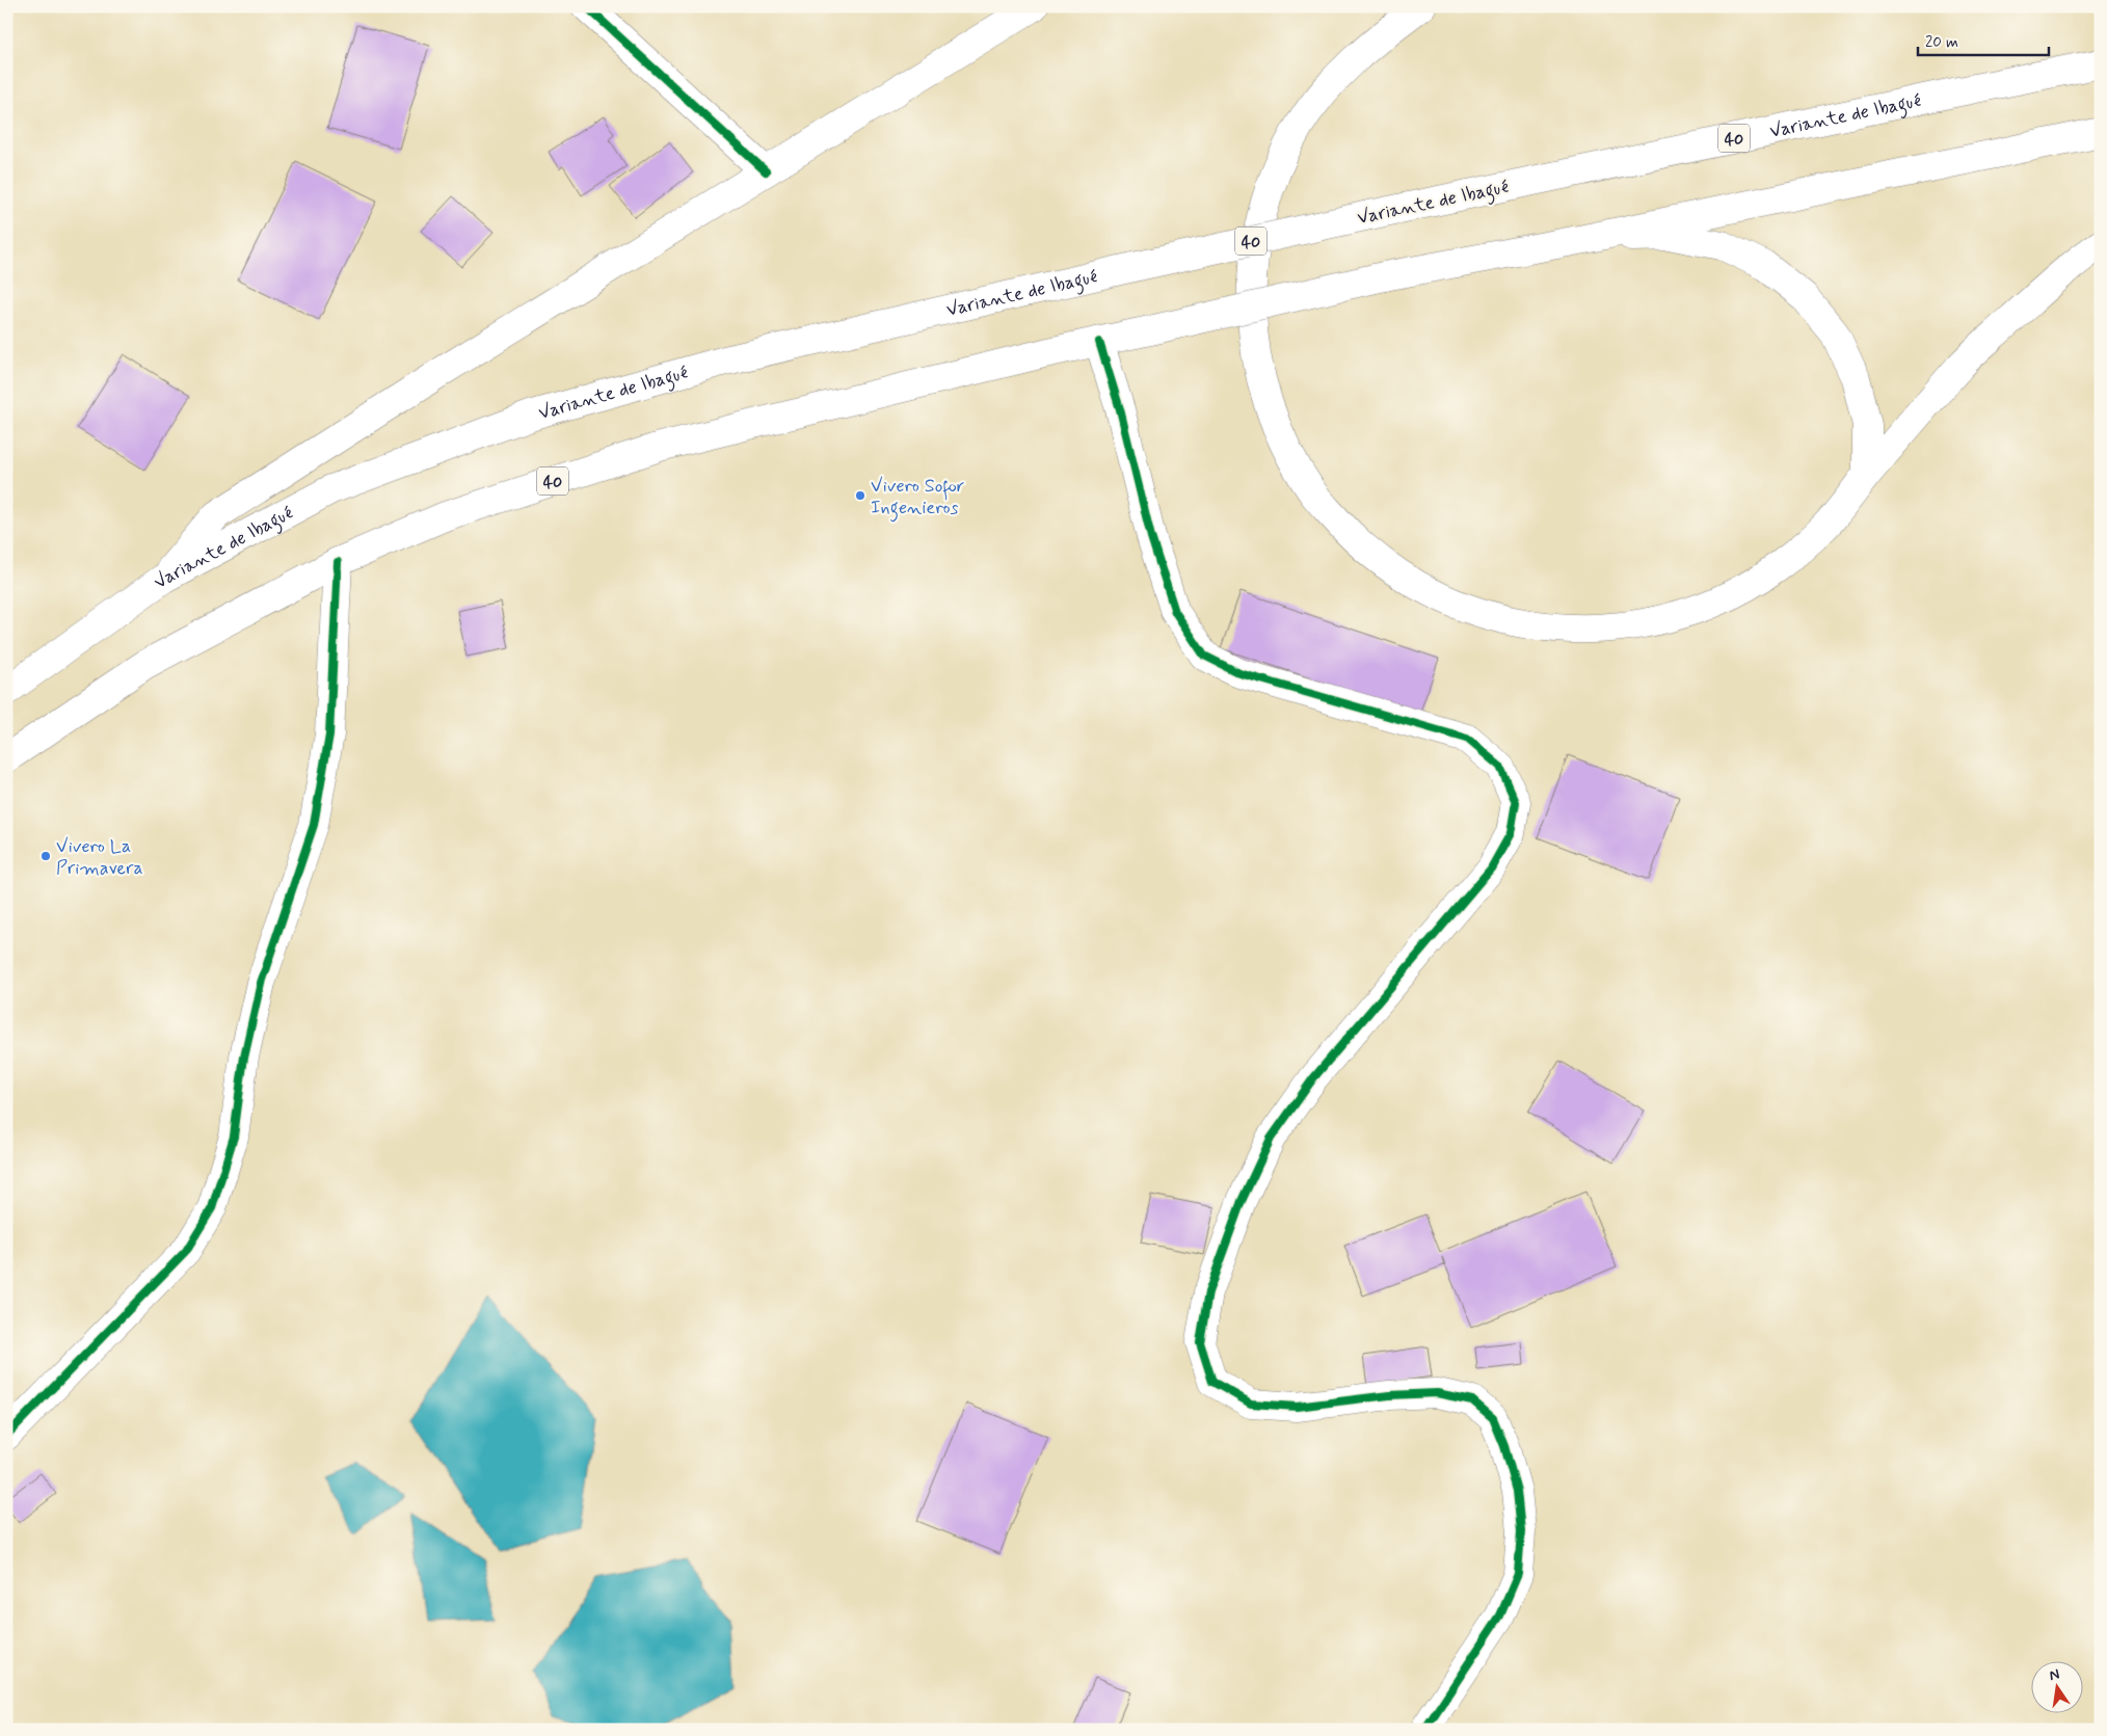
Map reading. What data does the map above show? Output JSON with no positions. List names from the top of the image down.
{
  "streets": {
    "main road": ["Variante de Ibagué", "40"]
  },
  "places": ["Vivero Sofor Ingenieros", "Vivero La Primavera"],
  "scale_bar": "20 m",
  "north": "top"
}
